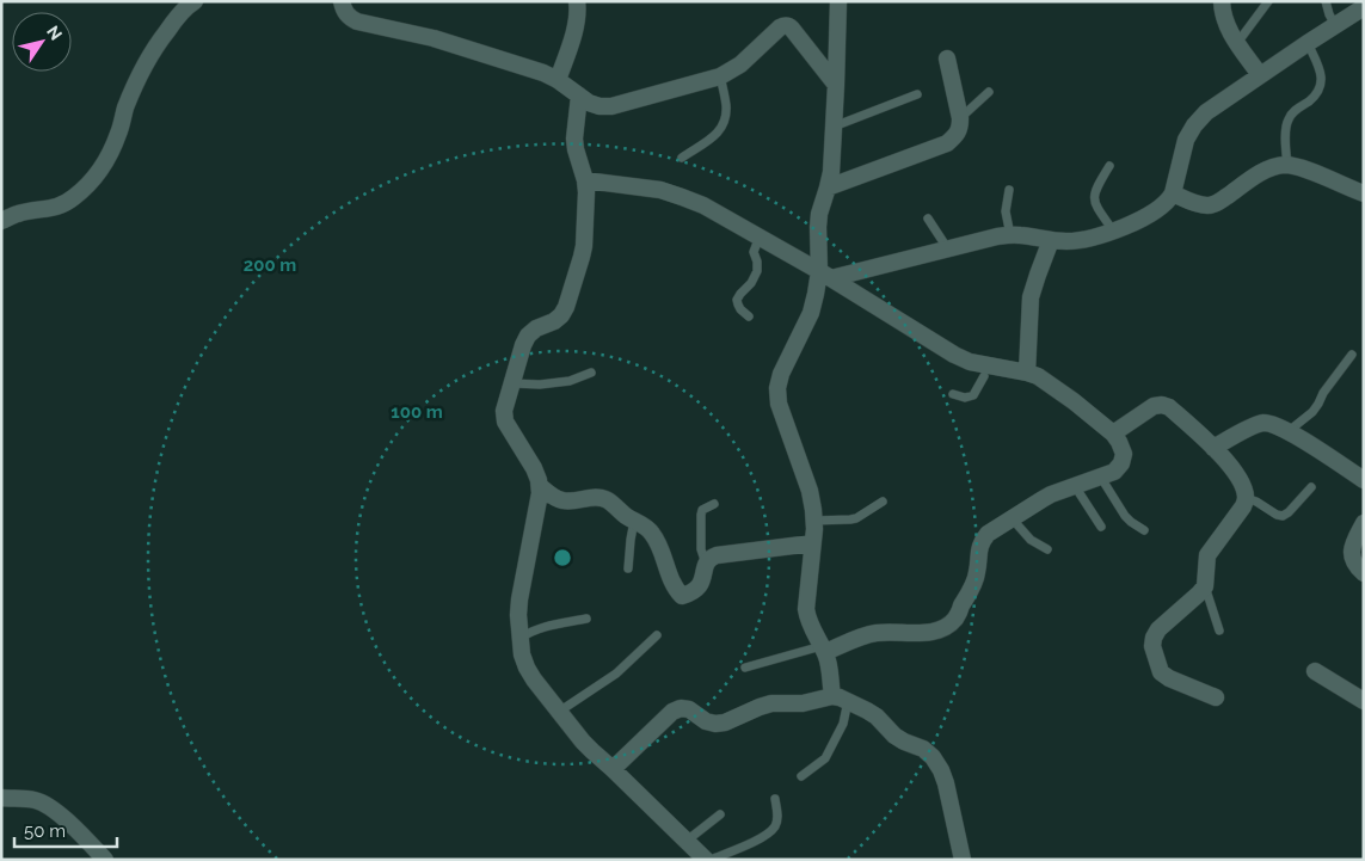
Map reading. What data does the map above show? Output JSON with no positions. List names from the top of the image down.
{
  "scale_bar": "50 m",
  "north": "top right",
  "rings": ["200 m", "100 m"]
}
